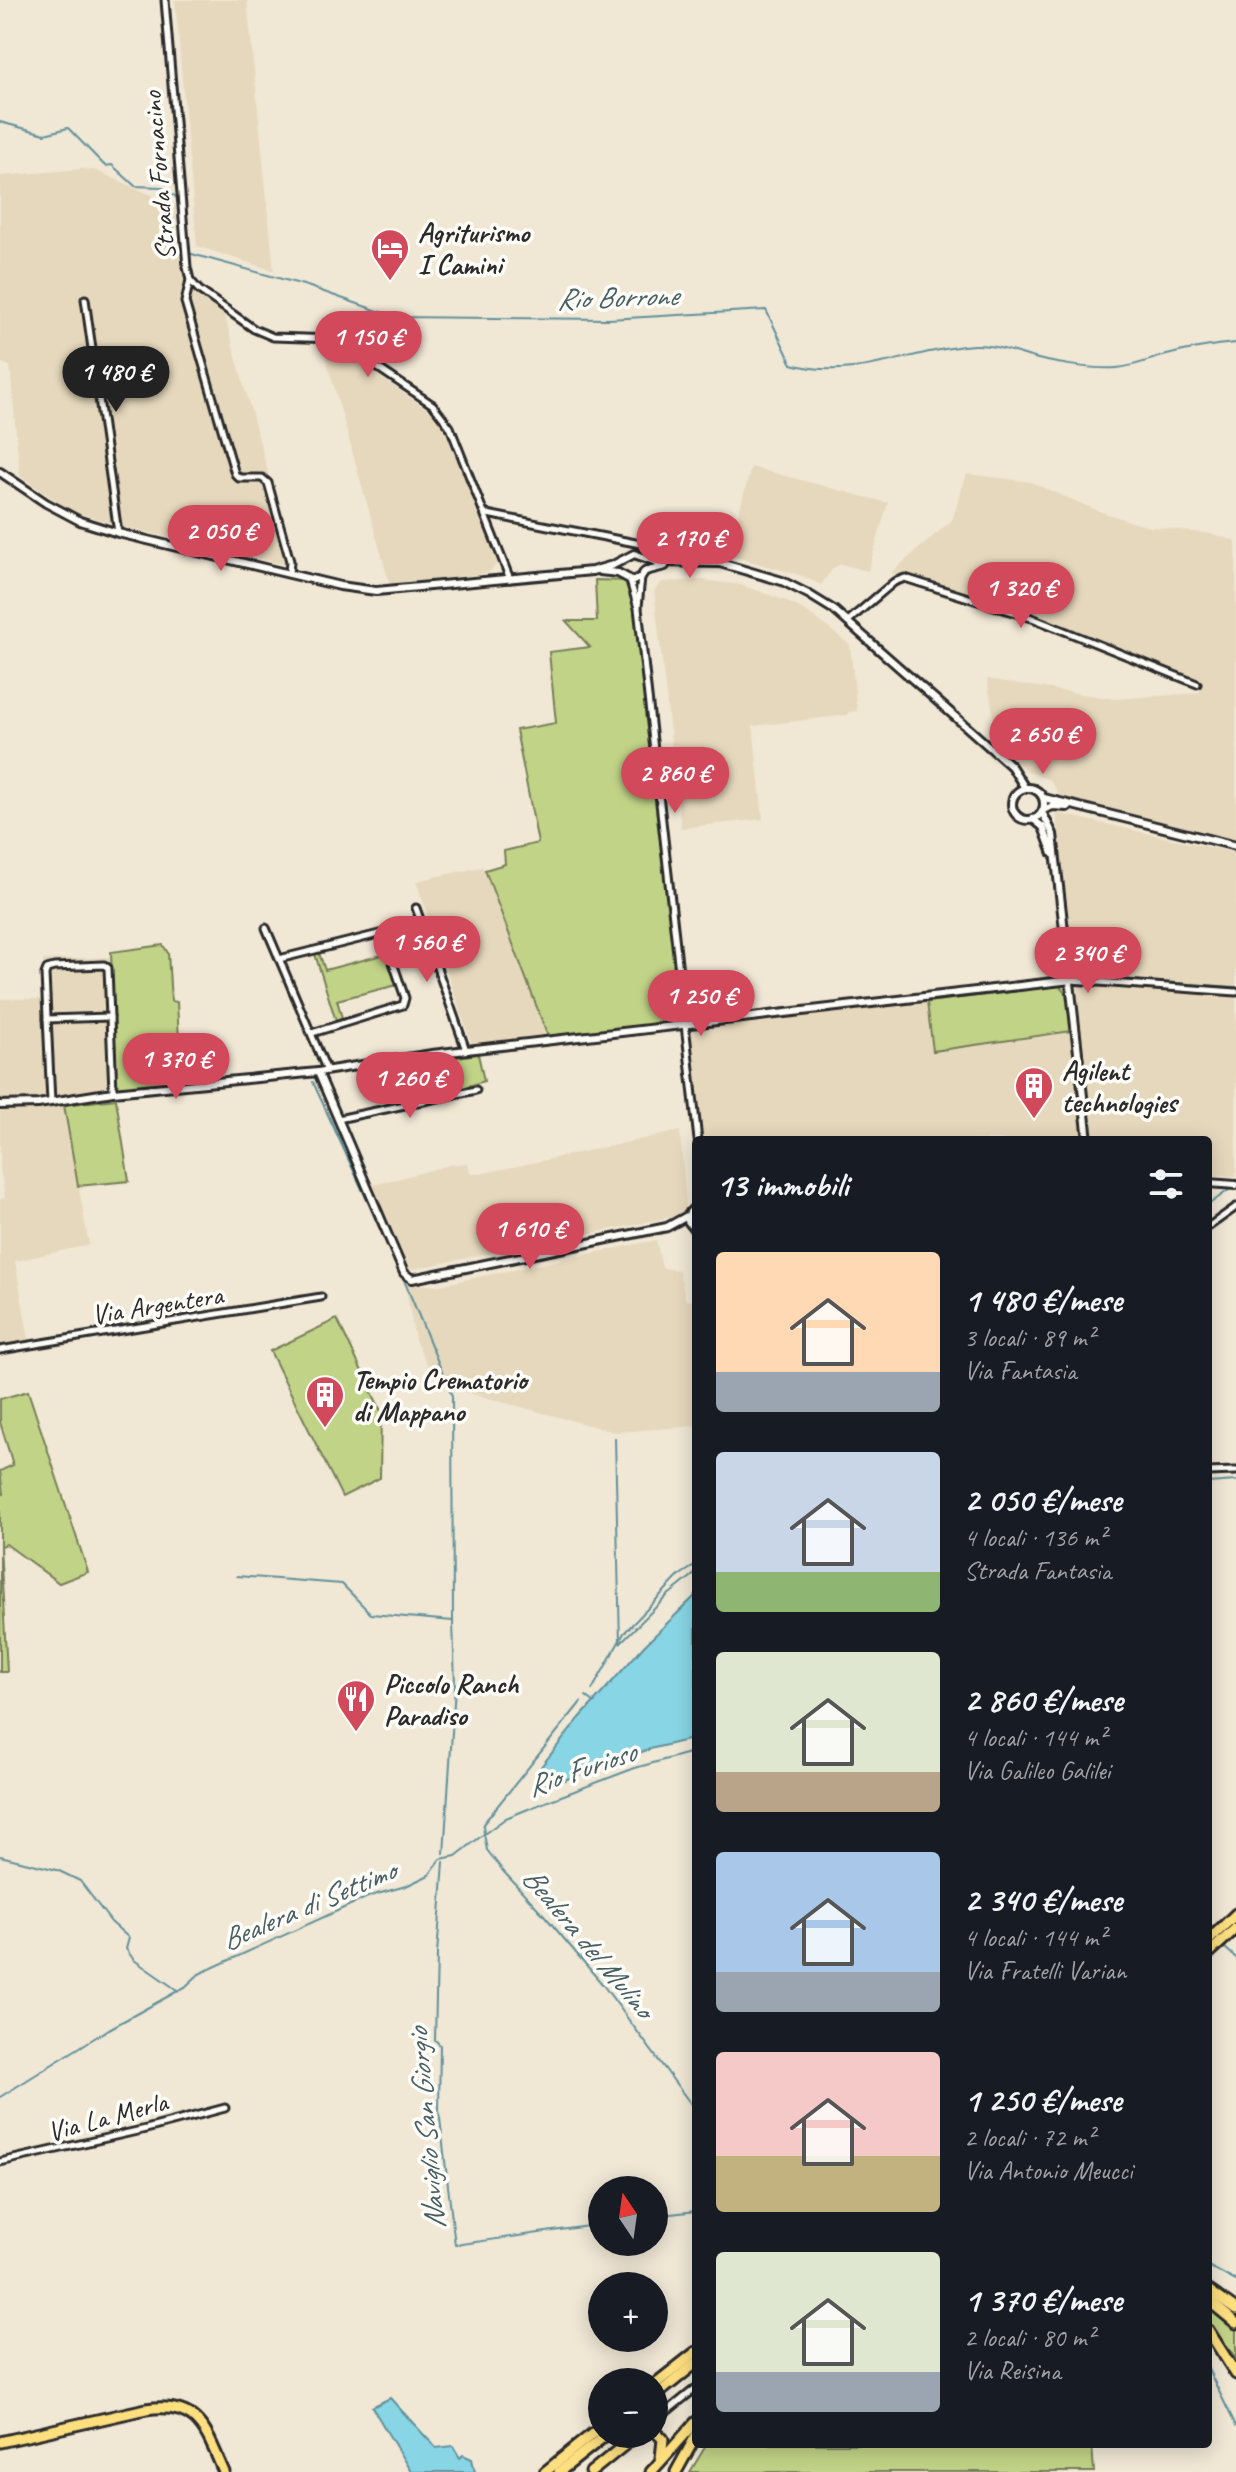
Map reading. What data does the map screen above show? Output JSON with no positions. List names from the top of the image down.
{
  "streets": {
    "street": ["Strada Fornacino", "Via Argentera", "Via La Merla"]
  },
  "water": [
    "Rio Borrone",
    "Rio Furioso",
    "Bealera di Settimo",
    "Bealera del Mulino",
    "Naviglio San Giorgio"
  ],
  "places": {
    "hotel": ["Agriturismo I Camini"],
    "building": ["Agilent technologies", "Tempio Crematorio di Mappano"],
    "restaurant": ["Piccolo Ranch Paradiso"]
  },
  "north": "top",
  "page": {
    "price": [
      "1 150 €",
      "1 480 €",
      "2 050 €",
      "2 170 €",
      "1 320 €",
      "2 650 €",
      "2 860 €",
      "1 560 €",
      "2 340 €",
      "1 250 €",
      "1 370 €",
      "1 260 €",
      "1 610 €"
    ],
    "heading": "13 immobili",
    "list": [
      {
        "name": "1 480 €/mese",
        "note": "3 locali · 89 m² · Via Fantasia"
      },
      {
        "name": "2 050 €/mese",
        "note": "4 locali · 136 m² · Strada Fantasia"
      },
      {
        "name": "2 860 €/mese",
        "note": "4 locali · 144 m² · Via Galileo Galilei"
      },
      {
        "name": "2 340 €/mese",
        "note": "4 locali · 144 m² · Via Fratelli Varian"
      },
      {
        "name": "1 250 €/mese",
        "note": "2 locali · 72 m² · Via Antonio Meucci"
      },
      {
        "name": "1 370 €/mese",
        "note": "2 locali · 80 m² · Via Reisina"
      }
    ],
    "map_buttons": ["+", "−"]
  }
}
